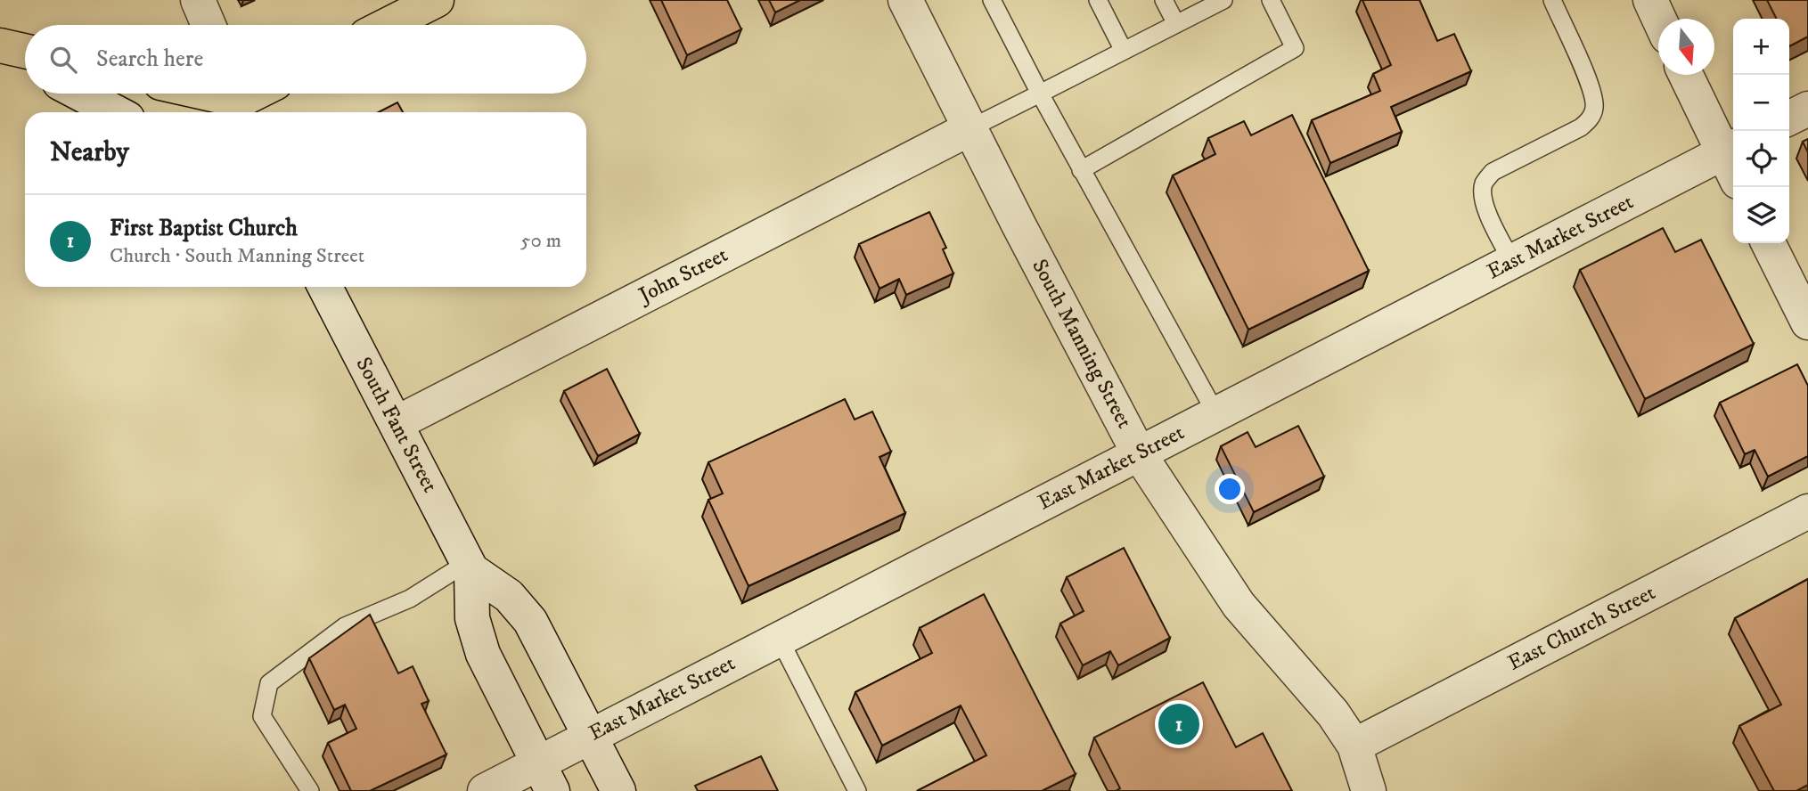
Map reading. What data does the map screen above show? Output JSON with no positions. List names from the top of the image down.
{
  "streets": {
    "street": [
      "East Market Street",
      "John Street",
      "South Manning Street",
      "South Fant Street",
      "East Church Street"
    ]
  },
  "crossings": [
    ["East Market Street", "South Manning Street"],
    ["East Market Street", "South Fant Street"],
    ["John Street", "South Manning Street"],
    ["John Street", "South Fant Street"],
    ["South Manning Street", "East Church Street"]
  ],
  "north": "bottom",
  "page": {
    "map_buttons": ["+", "−"],
    "search": "Search here",
    "heading": "Nearby",
    "list": [
      {
        "mark": "1",
        "name": "First Baptist Church",
        "note": "Church · South Manning Street",
        "value": "50 m"
      }
    ],
    "pins": "1"
  }
}
